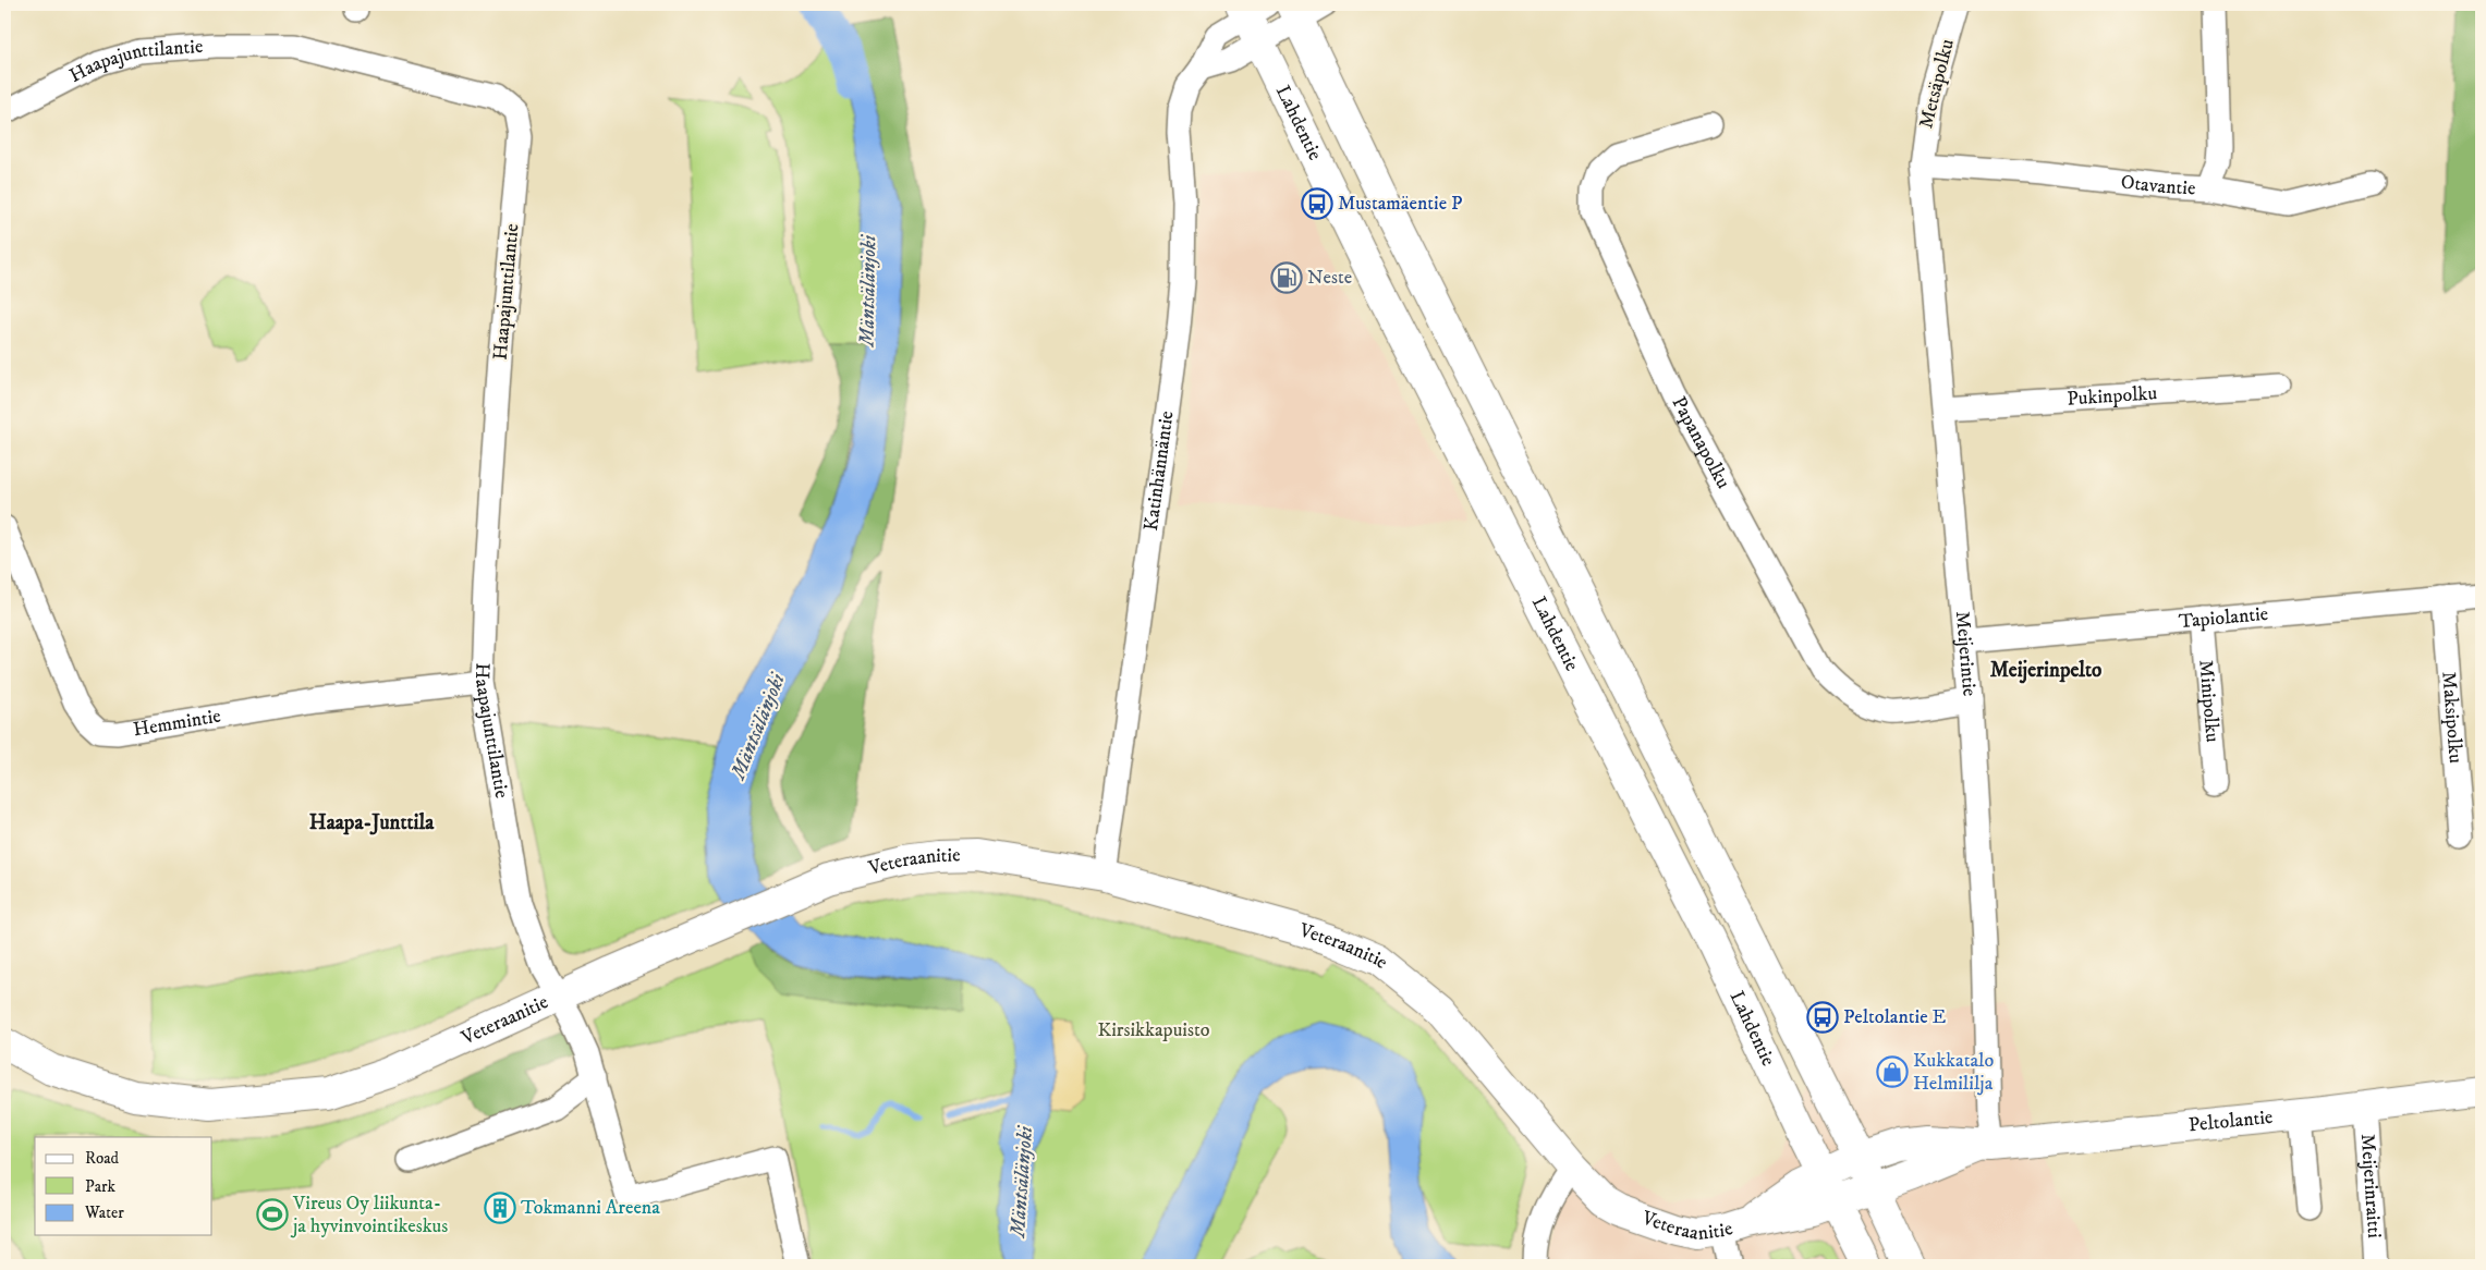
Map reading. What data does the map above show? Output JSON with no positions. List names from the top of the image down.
{
  "streets": {
    "main road": ["Lahdentie", "Veteraanitie", "Peltolantie"],
    "street": [
      "Haapajunttilantie",
      "Metsäpolku",
      "Otavantie",
      "Pukinpolku",
      "Papanapolku",
      "Katinhännäntie",
      "Tapiolantie",
      "Meijerintie",
      "Minipolku",
      "Maksipolku",
      "Hemmintie",
      "Meijerinraitti"
    ]
  },
  "crossings": [
    ["Haapajunttilantie", "Hemmintie"],
    ["Haapajunttilantie", "Veteraanitie"],
    ["Metsäpolku", "Otavantie"],
    ["Metsäpolku", "Meijerintie"],
    ["Lahdentie", "Katinhännäntie"],
    ["Lahdentie", "Veteraanitie"],
    ["Lahdentie", "Peltolantie"],
    ["Otavantie", "Meijerintie"],
    ["Pukinpolku", "Meijerintie"],
    ["Papanapolku", "Meijerintie"],
    ["Katinhännäntie", "Veteraanitie"],
    ["Tapiolantie", "Meijerintie"],
    ["Tapiolantie", "Minipolku"],
    ["Tapiolantie", "Maksipolku"],
    ["Meijerintie", "Peltolantie"],
    ["Veteraanitie", "Peltolantie"],
    ["Peltolantie", "Meijerinraitti"]
  ],
  "districts": ["Meijerinpelto", "Haapa-Junttila"],
  "water": ["Mäntsälänjoki"],
  "parks": ["Kirsikkapuisto"],
  "places": {
    "bus stop": ["Mustamäentie P", "Peltolantie E"],
    "fuel station": ["Neste"],
    "shop": ["Kukkatalo Helmililja"],
    "building": ["Tokmanni Areena"],
    "sports": ["Vireus Oy liikunta- ja hyvinvointikeskus"]
  },
  "legend": ["Road", "Park", "Water"]
}
